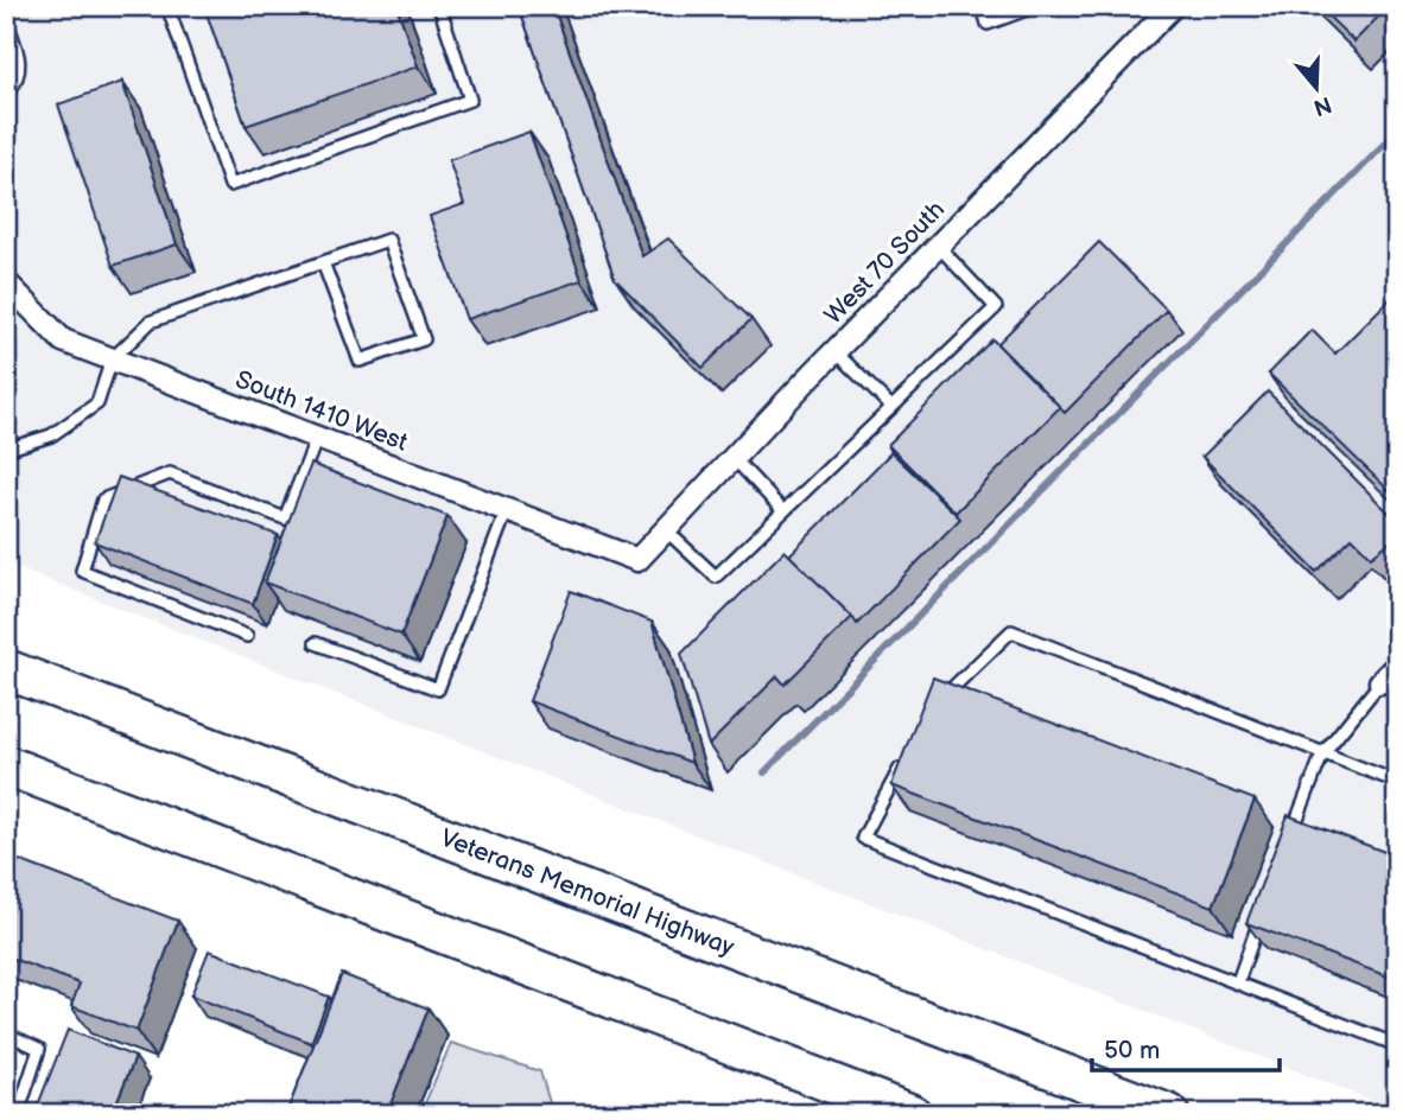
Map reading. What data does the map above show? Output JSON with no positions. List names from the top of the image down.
{
  "streets": {
    "highway": ["Veterans Memorial Highway"],
    "street": ["West 70 South", "South 1410 West"]
  },
  "crossings": [
    ["West 70 South", "South 1410 West"]
  ],
  "scale_bar": "50 m",
  "north": "bottom"
}
